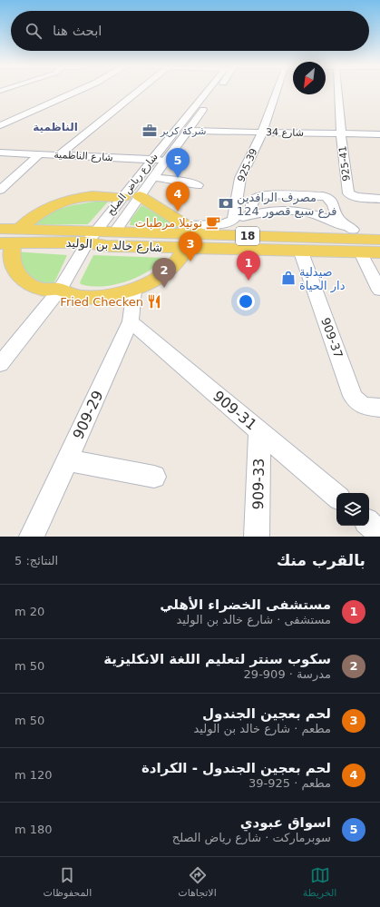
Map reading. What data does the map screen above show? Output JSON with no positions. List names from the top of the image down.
{
  "streets": {
    "main road": ["18", "شارع خالد بن الوليد"],
    "street": [
      "شارع 34",
      "شارع الناظمية",
      "925-41",
      "925-39",
      "شارع رياض الصلح",
      "909-37",
      "909-31",
      "909-29",
      "909-33"
    ]
  },
  "crossings": [
    ["شارع 34", "925-41"],
    ["شارع 34", "925-39"],
    ["شارع 34", "شارع رياض الصلح"],
    ["شارع الناظمية", "شارع رياض الصلح"],
    ["شارع رياض الصلح", "شارع خالد بن الوليد"],
    ["شارع خالد بن الوليد", "909-37"],
    ["909-31", "909-29"],
    ["909-31", "909-33"]
  ],
  "districts": ["الناظمية"],
  "places": {
    "office": ["شركة كرير"],
    "bank": ["مصرف الرافدين فرع سبع قصور 124"],
    "cafe": ["نوتيلا مرطبات"],
    "shop": ["صيدلية دار الحياة"],
    "restaurant": ["Fried Checken"]
  },
  "north": "bottom left",
  "page": {
    "search": "ابحث هنا",
    "pins": [
      "5",
      "4",
      "3",
      "1",
      "2"
    ],
    "heading": ["بالقرب منك", "النتائج: 5"],
    "list": [
      {
        "mark": "1",
        "name": "مستشفى الخضراء الأهلي",
        "note": "مستشفى · شارع خالد بن الوليد",
        "value": "20 m"
      },
      {
        "mark": "2",
        "name": "سكوب سنتر لتعليم اللغة الانكليزية",
        "note": "مدرسة · 909-29",
        "value": "50 m"
      },
      {
        "mark": "3",
        "name": "لحم بعجين الجندول",
        "note": "مطعم · شارع خالد بن الوليد",
        "value": "50 m"
      },
      {
        "mark": "4",
        "name": "لحم بعجين الجندول - الكرادة",
        "note": "مطعم · 925-39",
        "value": "120 m"
      },
      {
        "mark": "5",
        "name": "اسواق عبودي",
        "note": "سوبرماركت · شارع رياض الصلح",
        "value": "180 m"
      }
    ],
    "nav": ["الخريطة", "الاتجاهات", "المحفوظات"]
  }
}
